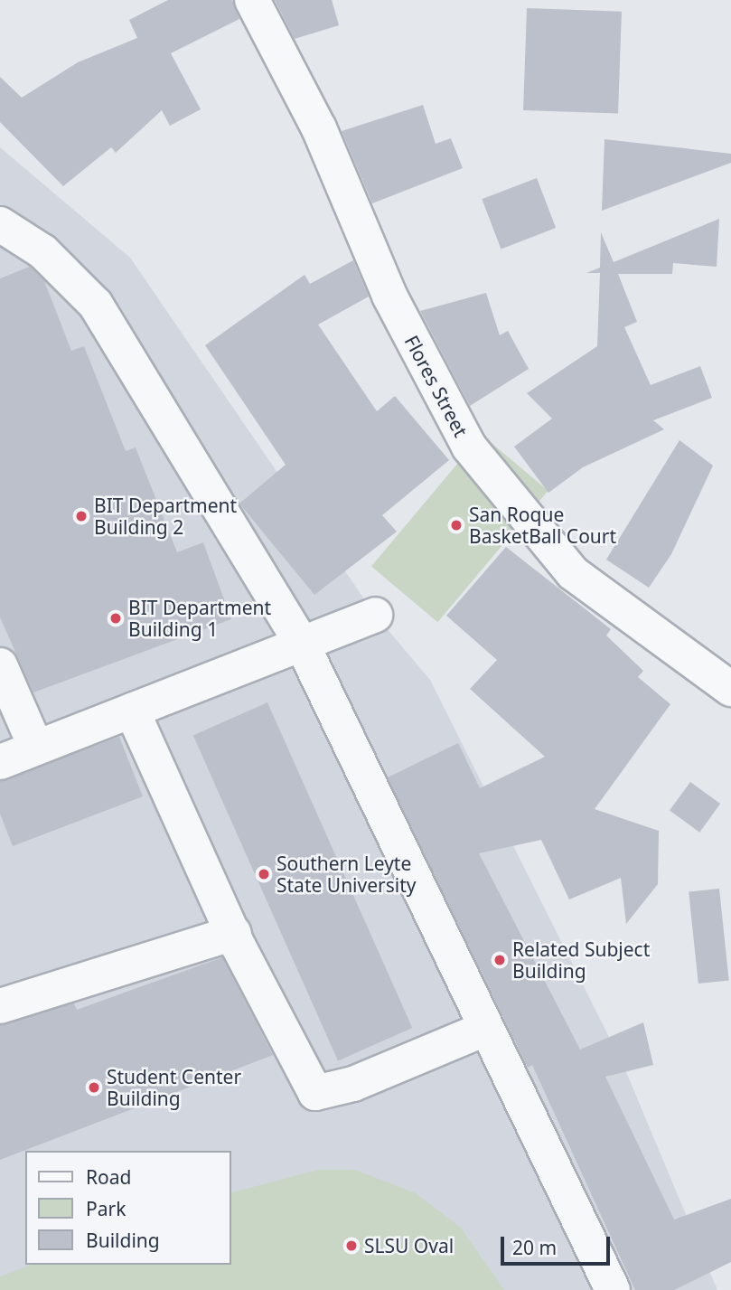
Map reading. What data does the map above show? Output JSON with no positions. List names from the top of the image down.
{
  "streets": {
    "street": ["Flores Street"]
  },
  "places": [
    "BIT Department Building 2",
    "San Roque BasketBall Court",
    "BIT Department Building 1",
    "Southern Leyte State University",
    "Related Subject Building",
    "Student Center Building",
    "SLSU Oval"
  ],
  "legend": ["Road", "Park", "Building"],
  "scale_bar": "20 m"
}
